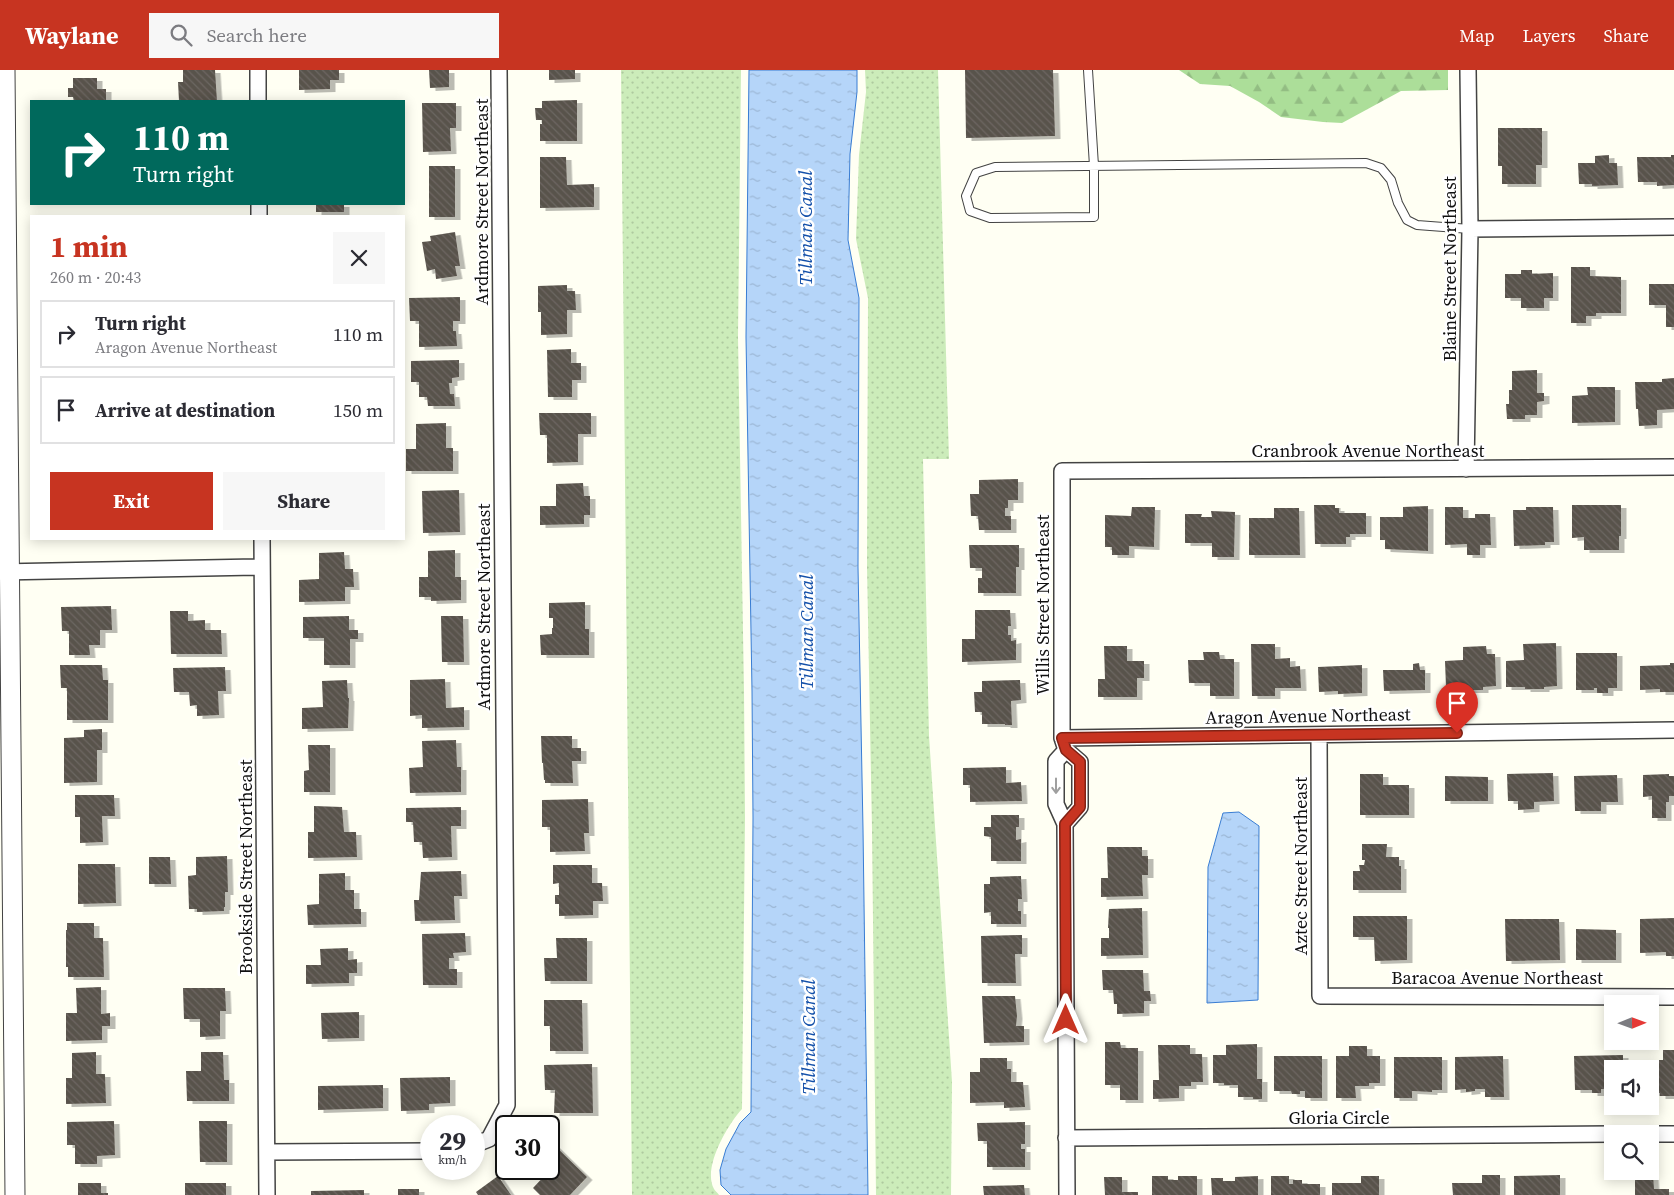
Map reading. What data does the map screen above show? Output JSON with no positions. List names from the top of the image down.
{
  "streets": {
    "street": [
      "Ardmore Street Northeast",
      "Blaine Street Northeast",
      "Cranbrook Avenue Northeast",
      "Willis Street Northeast",
      "Aragon Avenue Northeast",
      "Aztec Street Northeast",
      "Brookside Street Northeast",
      "Baracoa Avenue Northeast",
      "Gloria Circle"
    ]
  },
  "crossings": [
    ["Blaine Street Northeast", "Cranbrook Avenue Northeast"],
    ["Cranbrook Avenue Northeast", "Willis Street Northeast"],
    ["Willis Street Northeast", "Aragon Avenue Northeast"],
    ["Aragon Avenue Northeast", "Aztec Street Northeast"],
    ["Aztec Street Northeast", "Baracoa Avenue Northeast"]
  ],
  "water": ["Tillman Canal"],
  "north": "right",
  "page": {
    "header": "Waylane",
    "search": "Search here",
    "nav": ["Map", "Layers", "Share"],
    "turn": ["110 m", "Turn right"],
    "heading": ["1 min", "260 m · 20:43"],
    "list": [
      {
        "name": "Turn right",
        "note": "Aragon Avenue Northeast",
        "value": "110 m"
      },
      {
        "name": "Arrive at destination",
        "value": "150 m"
      }
    ],
    "buttons": ["Exit", "Share"],
    "speed": "29 km/h",
    "limit": "30"
  }
}
